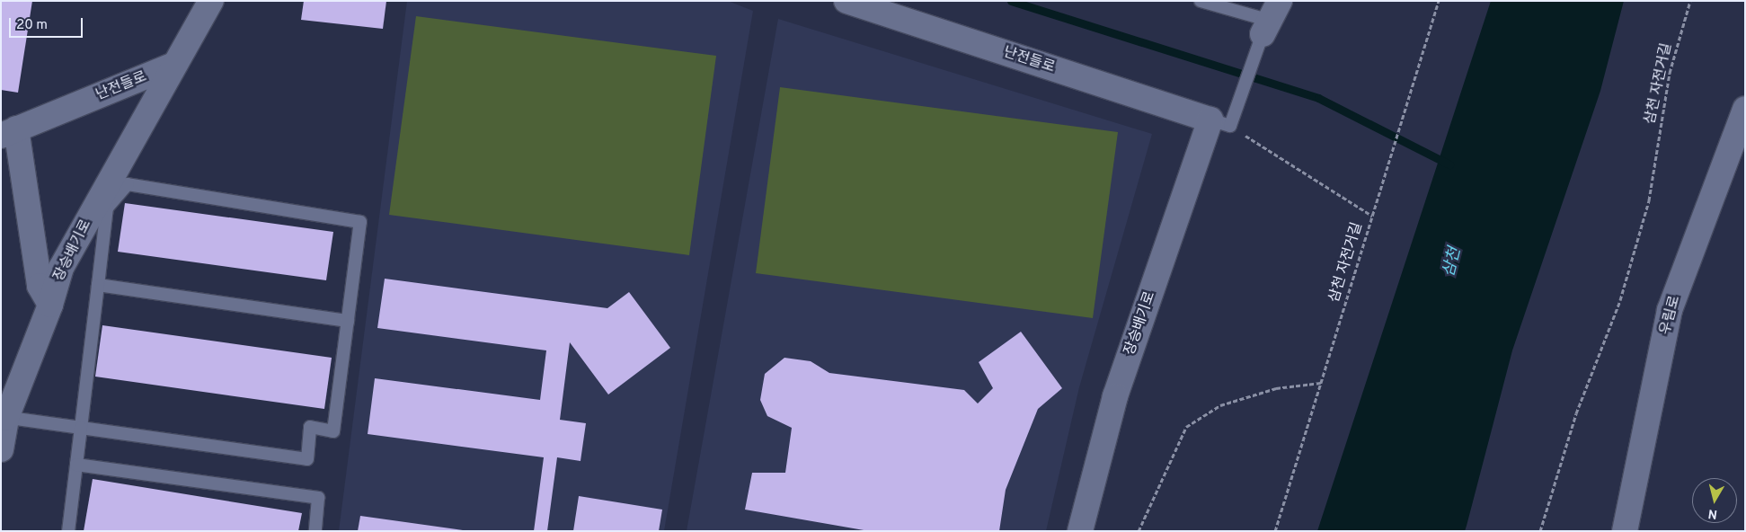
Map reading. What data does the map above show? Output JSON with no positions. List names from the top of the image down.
{
  "streets": {
    "street": ["난전들로", "장승배기로", "우림로"],
    "path": ["삼천 자전거길"]
  },
  "crossings": [
    ["난전들로", "장승배기로"]
  ],
  "water": ["삼천"],
  "scale_bar": "20 m",
  "north": "bottom"
}
